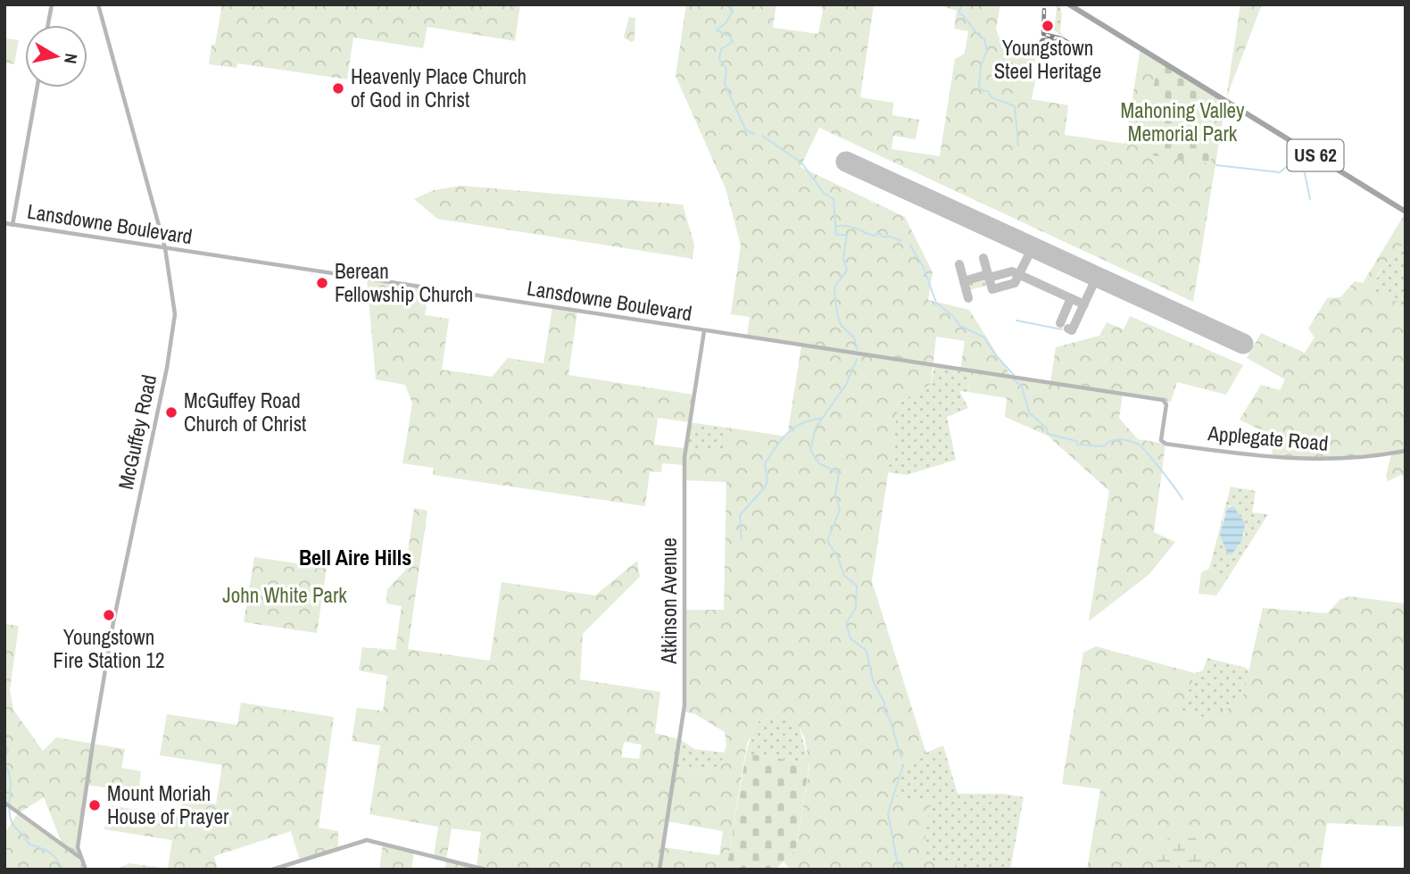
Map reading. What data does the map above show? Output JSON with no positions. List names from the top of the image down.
{
  "streets": {
    "main road": ["US 62"],
    "street": [
      "Lansdowne Boulevard",
      "McGuffey Road",
      "Applegate Road",
      "Atkinson Avenue"
    ]
  },
  "crossings": [
    ["Lansdowne Boulevard", "McGuffey Road"],
    ["Lansdowne Boulevard", "Applegate Road"],
    ["Lansdowne Boulevard", "Atkinson Avenue"]
  ],
  "districts": ["Bell Aire Hills"],
  "parks": ["Mahoning Valley Memorial Park", "John White Park"],
  "places": [
    "Youngstown Steel Heritage",
    "Heavenly Place Church of God in Christ",
    "Berean Fellowship Church",
    "McGuffey Road Church of Christ",
    "Youngstown Fire Station 12",
    "Mount Moriah House of Prayer"
  ],
  "north": "right"
}
